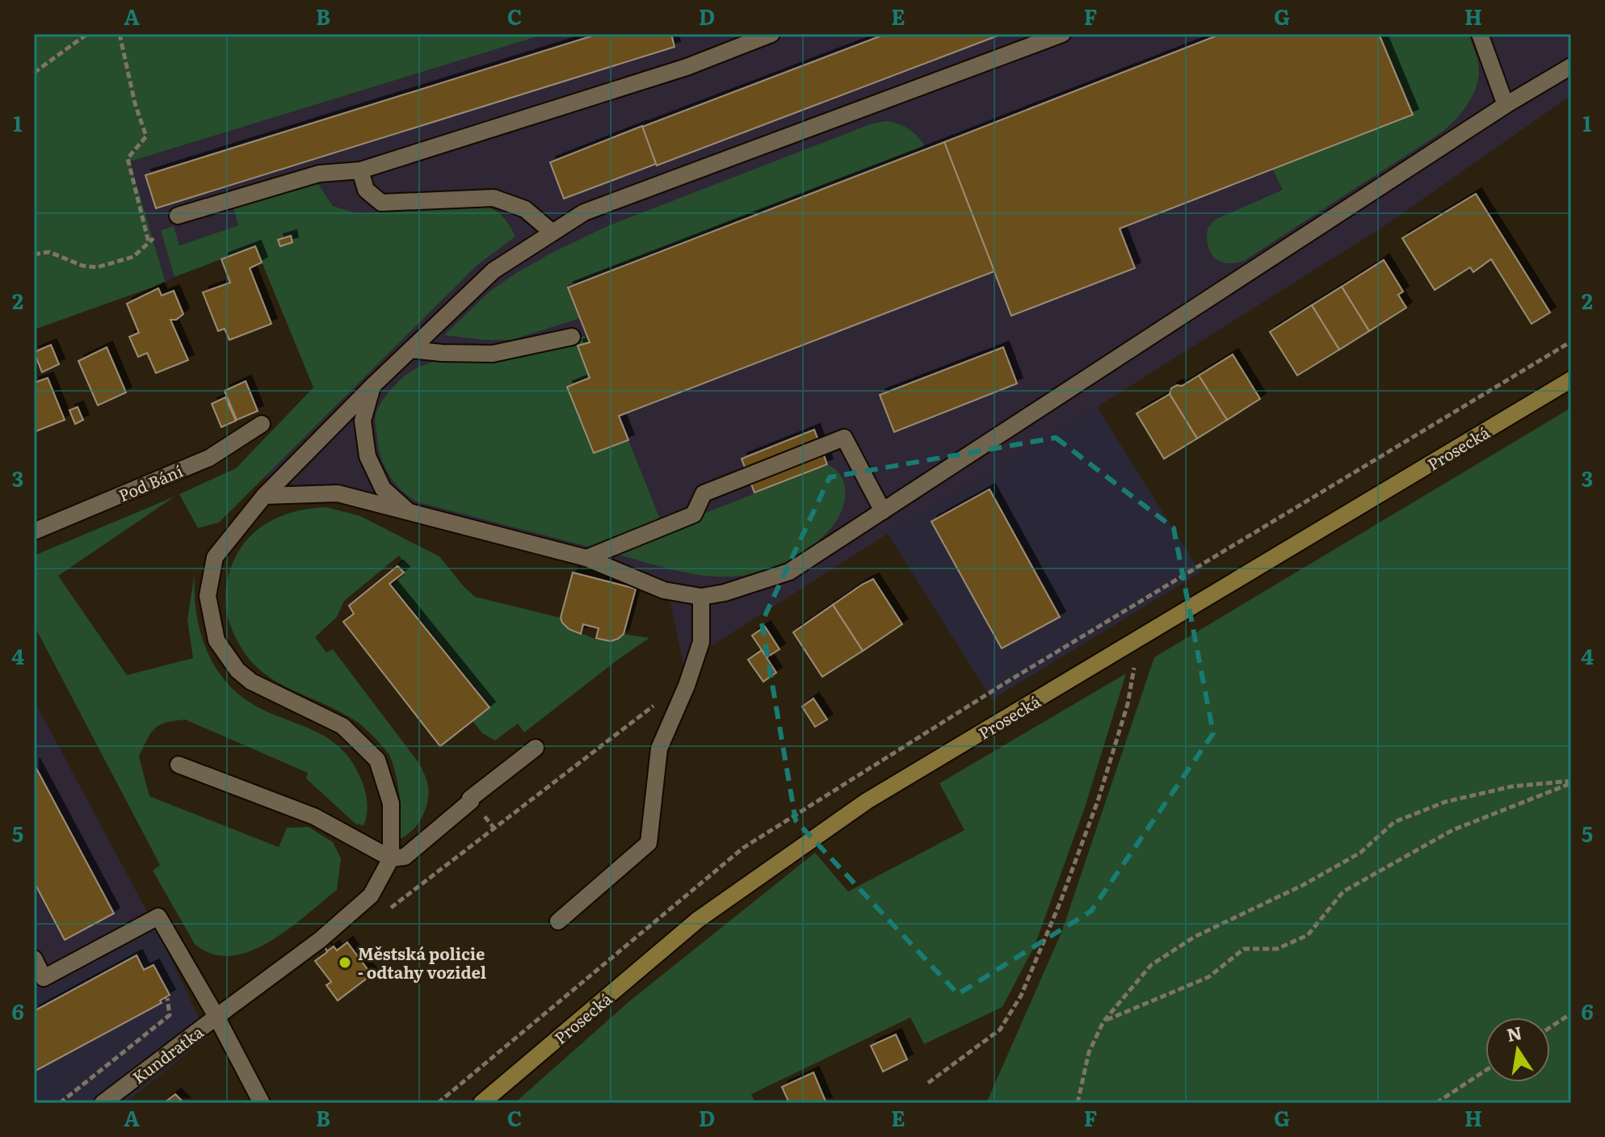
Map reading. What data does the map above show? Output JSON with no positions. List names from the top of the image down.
{
  "streets": {
    "main road": ["Prosecká"],
    "street": ["Pod Bání", "Kundratka"]
  },
  "places": ["Městská policie - odtahy vozidel"],
  "north": "top",
  "grid": {
    "columns": [
      "A",
      "B",
      "C",
      "D",
      "E",
      "F",
      "G",
      "H"
    ],
    "rows": [
      "1",
      "2",
      "3",
      "4",
      "5",
      "6"
    ]
  }
}
